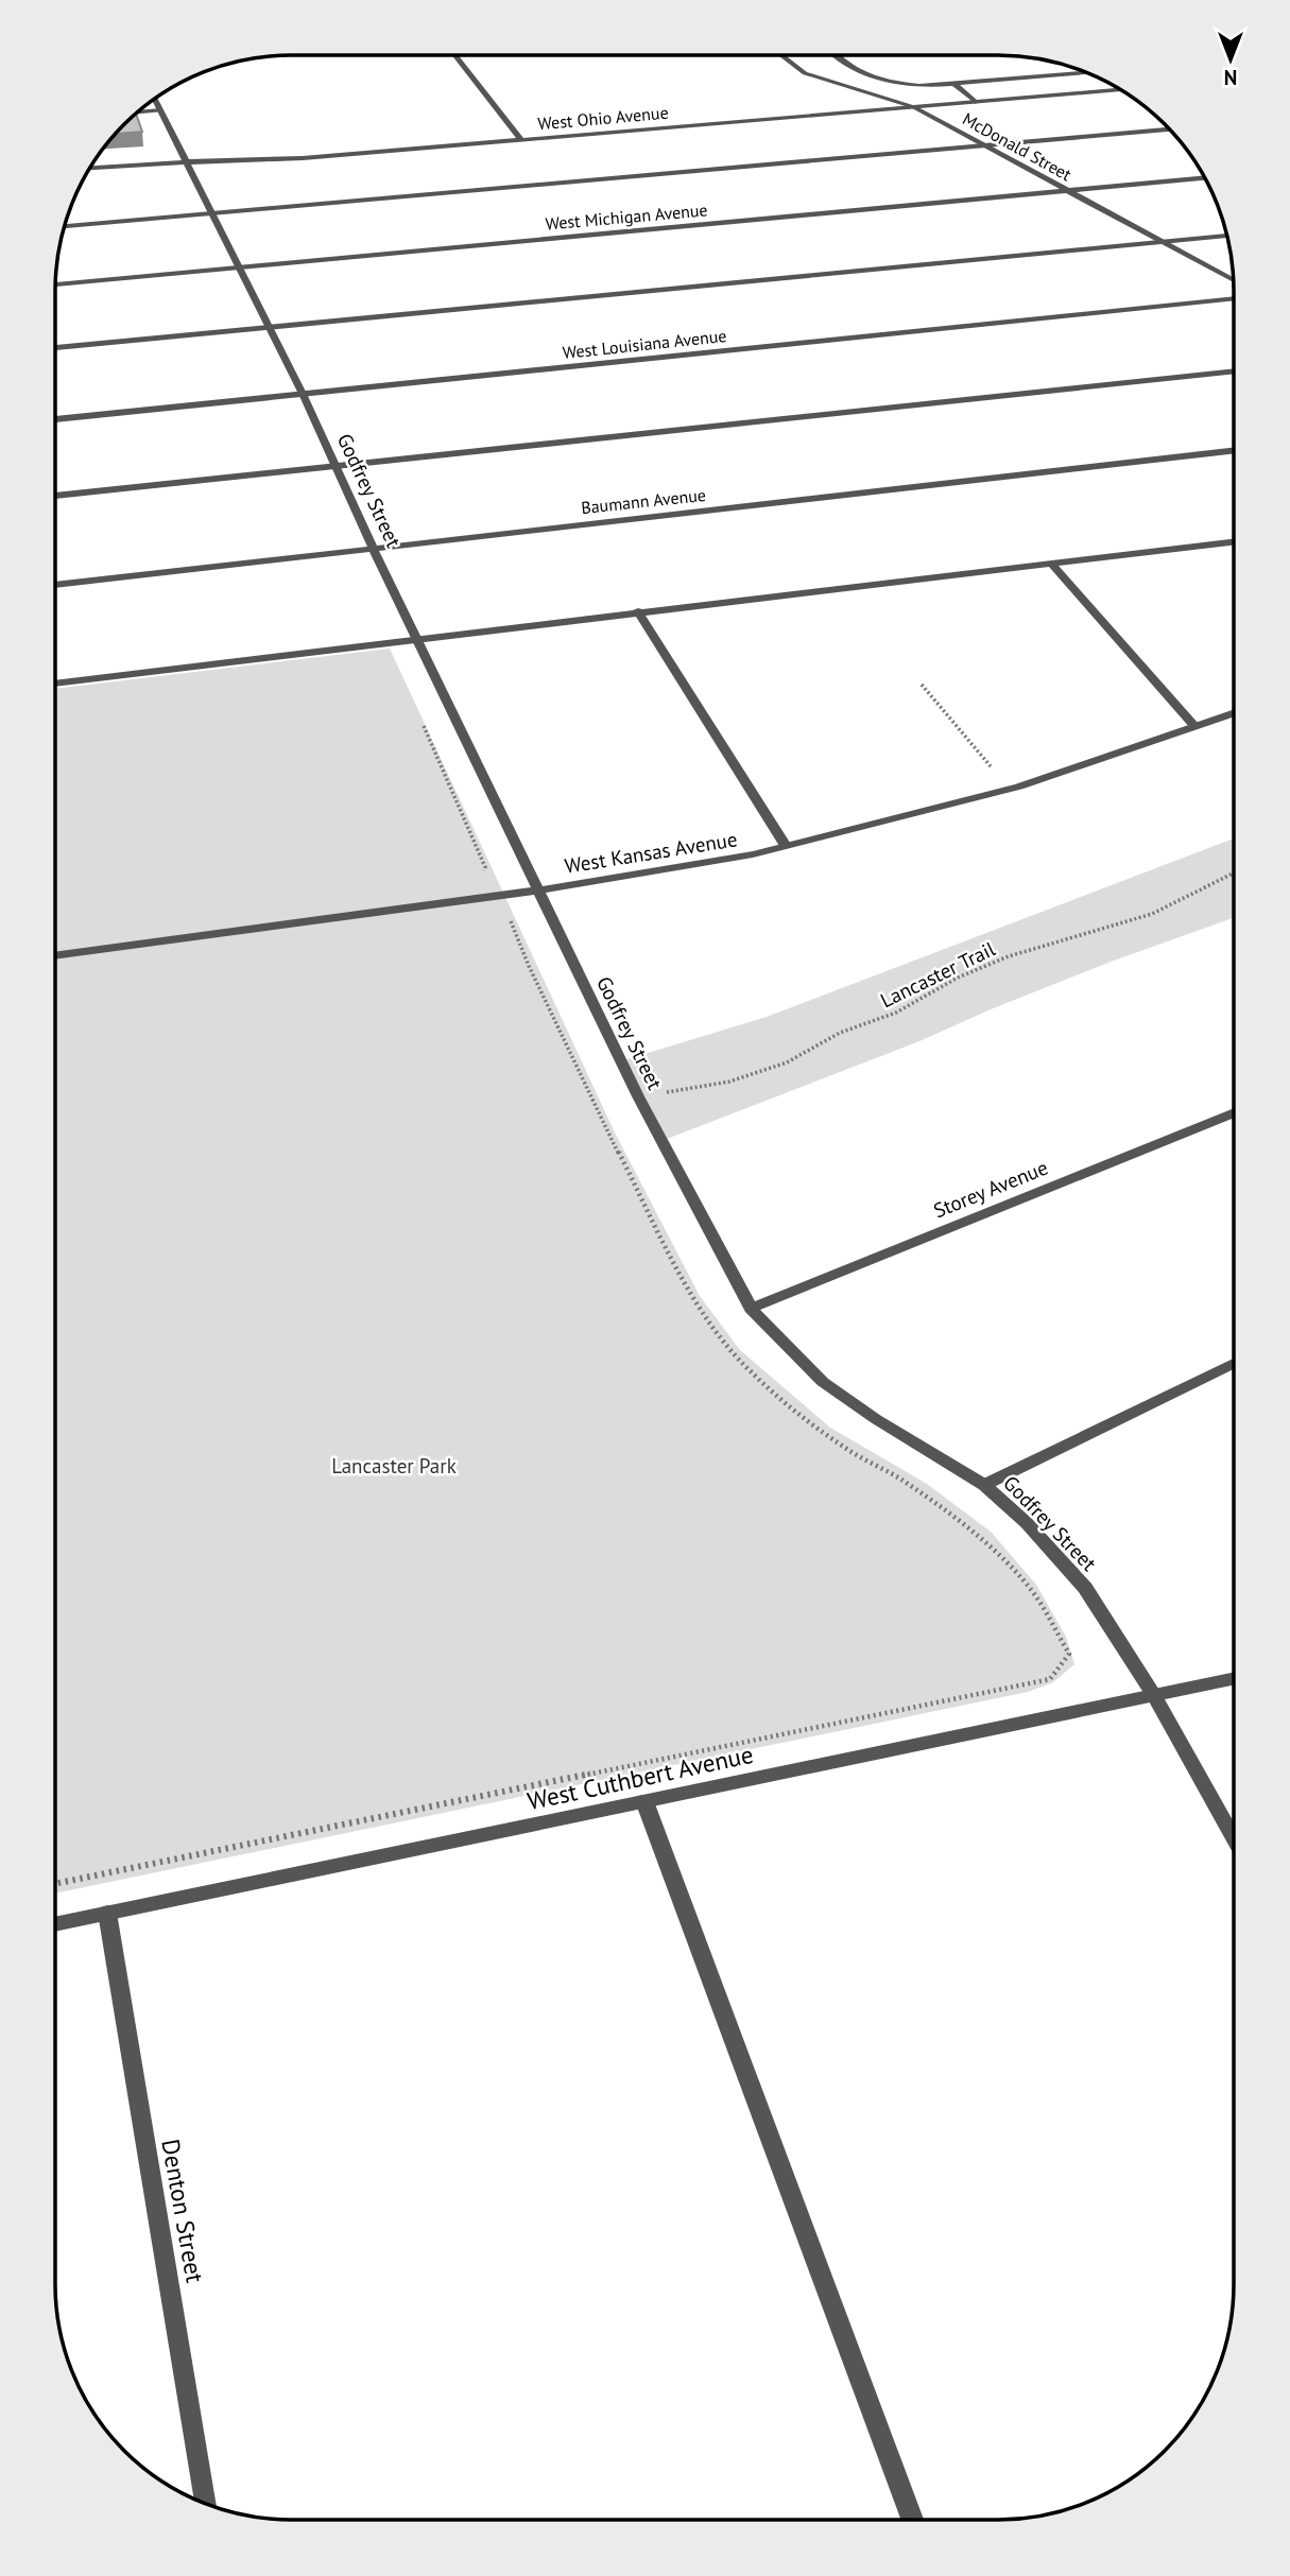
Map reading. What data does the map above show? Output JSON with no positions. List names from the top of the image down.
{
  "streets": {
    "street": [
      "West Ohio Avenue",
      "McDonald Street",
      "West Michigan Avenue",
      "West Louisiana Avenue",
      "Godfrey Street",
      "Baumann Avenue",
      "West Kansas Avenue",
      "Storey Avenue",
      "West Cuthbert Avenue",
      "Denton Street"
    ],
    "path": ["Lancaster Trail"]
  },
  "crossings": [
    ["West Ohio Avenue", "McDonald Street"],
    ["West Ohio Avenue", "Godfrey Street"],
    ["McDonald Street", "West Michigan Avenue"],
    ["West Michigan Avenue", "Godfrey Street"],
    ["West Louisiana Avenue", "Godfrey Street"],
    ["Godfrey Street", "Baumann Avenue"],
    ["Godfrey Street", "West Kansas Avenue"],
    ["Godfrey Street", "Lancaster Trail"],
    ["Godfrey Street", "Storey Avenue"],
    ["Godfrey Street", "West Cuthbert Avenue"],
    ["West Cuthbert Avenue", "Denton Street"]
  ],
  "parks": ["Lancaster Park"],
  "north": "bottom"
}
